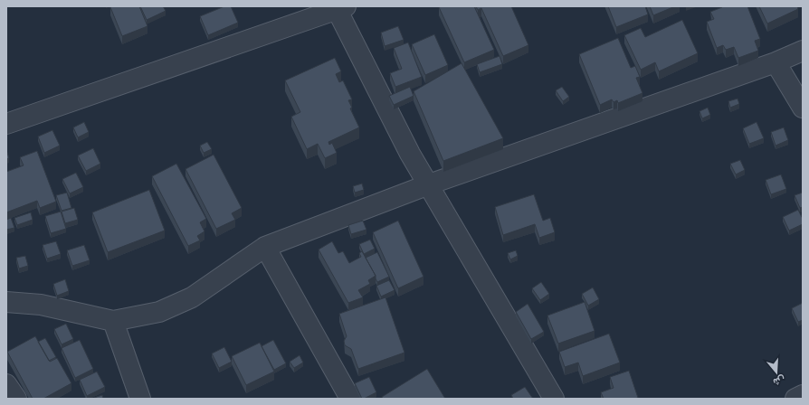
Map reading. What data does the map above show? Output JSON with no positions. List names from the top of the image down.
{
  "north": "bottom"
}
